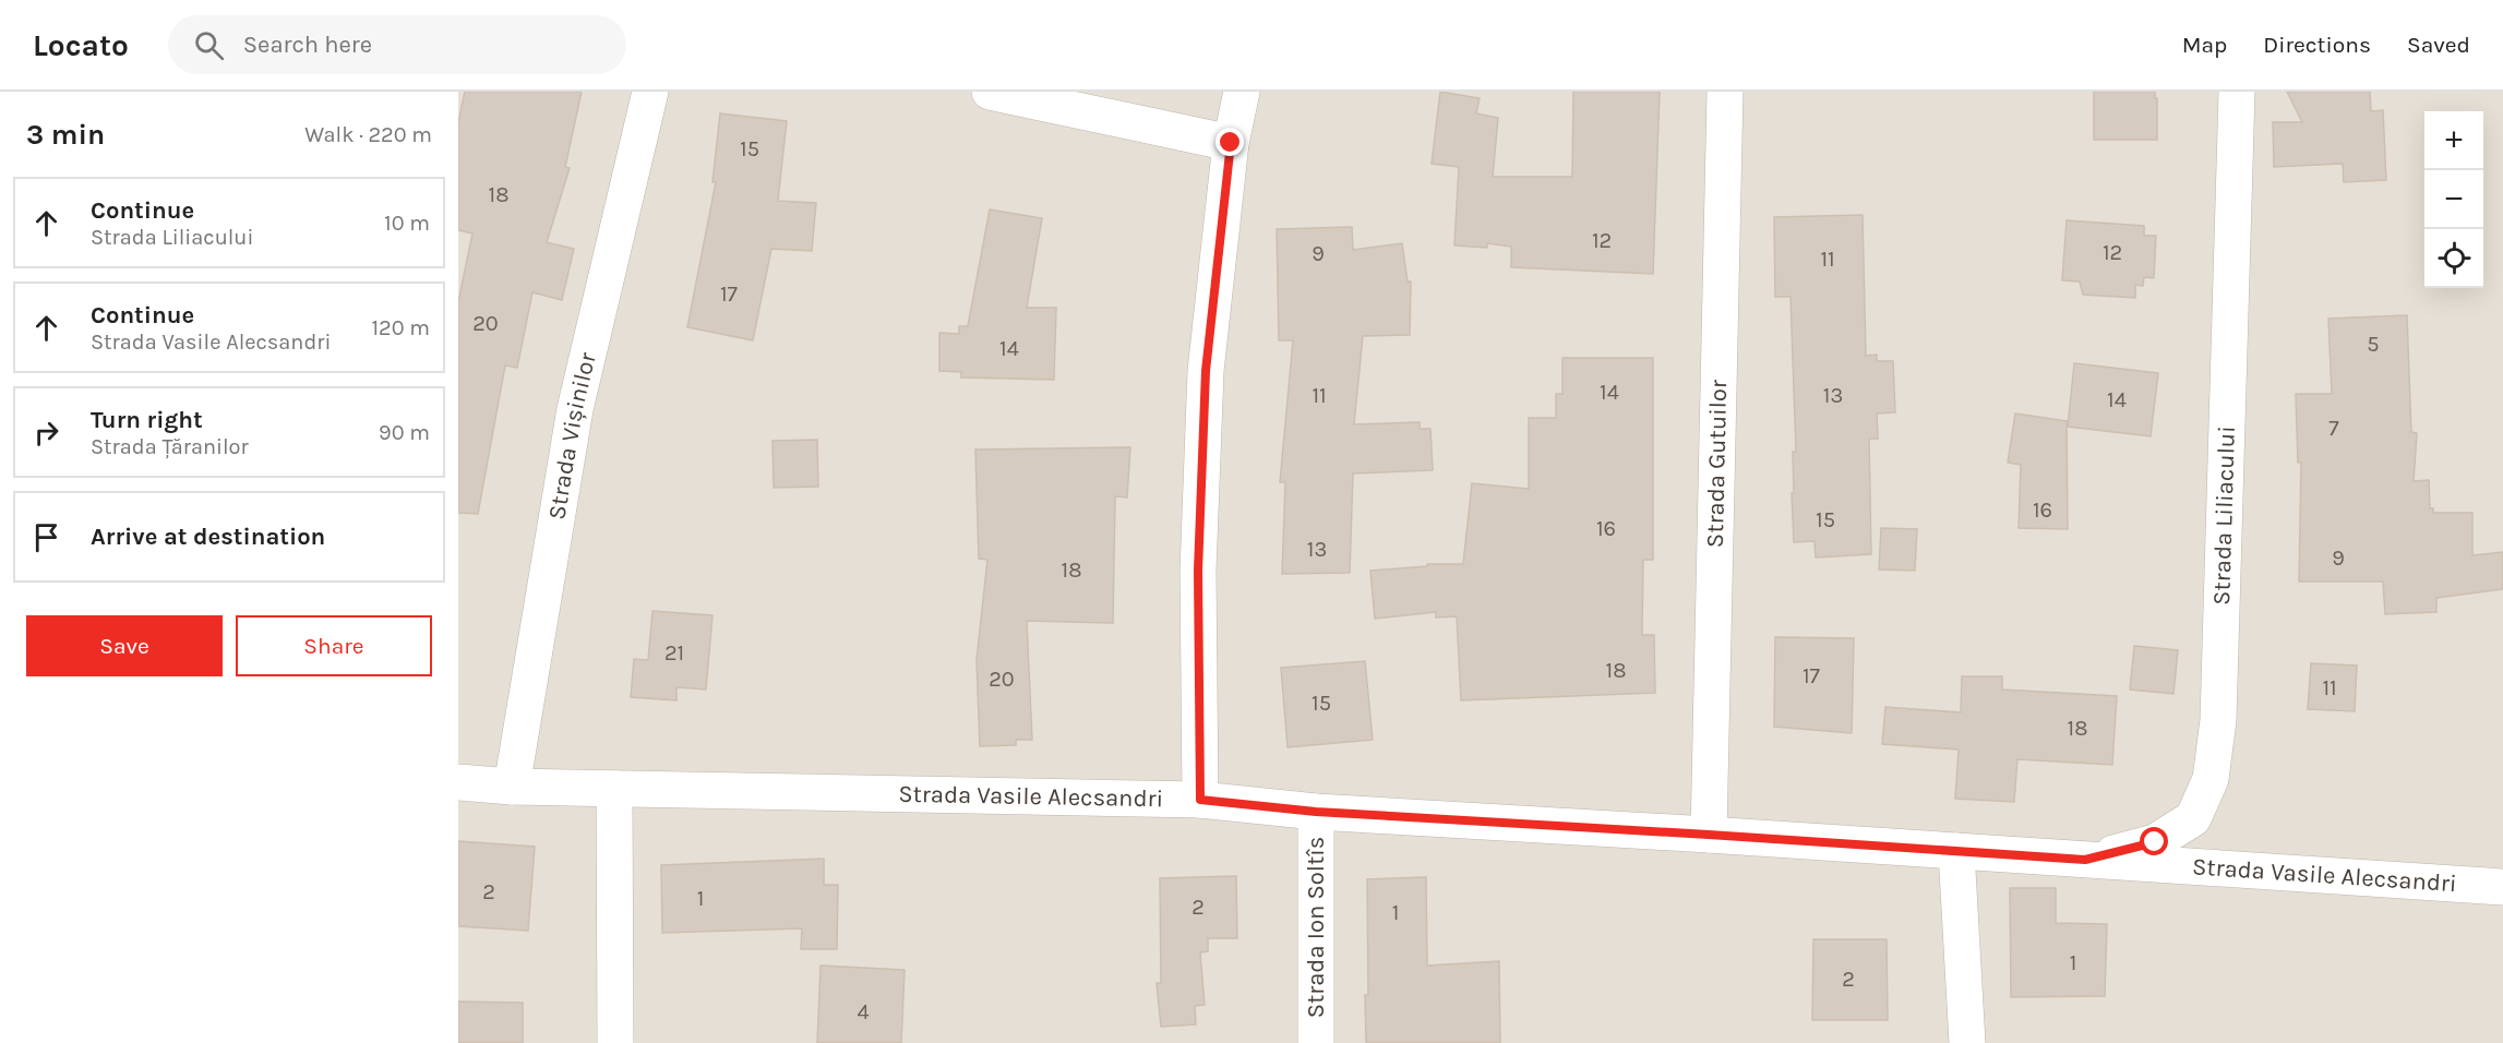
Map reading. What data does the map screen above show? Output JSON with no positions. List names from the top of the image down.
{
  "streets": {
    "street": [
      "Strada Vișinilor",
      "Strada Gutuilor",
      "Strada Liliacului",
      "Strada Vasile Alecsandri",
      "Strada Ion Soltîs"
    ]
  },
  "crossings": [
    ["Strada Vișinilor", "Strada Vasile Alecsandri"],
    ["Strada Gutuilor", "Strada Vasile Alecsandri"],
    ["Strada Liliacului", "Strada Vasile Alecsandri"],
    ["Strada Vasile Alecsandri", "Strada Ion Soltîs"]
  ],
  "house_numbers": [
    "15",
    "18",
    "12",
    "12",
    "9",
    "11",
    "17",
    "20",
    "5",
    "14",
    "14",
    "11",
    "13",
    "14",
    "7",
    "16",
    "15",
    "16",
    "13",
    "9",
    "18",
    "21",
    "18",
    "17",
    "20",
    "11",
    "15",
    "18",
    "2",
    "1",
    "2",
    "1",
    "1",
    "2",
    "4"
  ],
  "page": {
    "header": "Locato",
    "search": "Search here",
    "nav": ["Map", "Directions", "Saved"],
    "heading": ["3 min", "Walk · 220 m"],
    "map_buttons": ["+", "−"],
    "list": [
      ["Continue", "Strada Liliacului", "10 m"],
      ["Continue", "Strada Vasile Alecsandri", "120 m"],
      ["Turn right", "Strada Țăranilor", "90 m"],
      "Arrive at destination"
    ],
    "buttons": ["Save", "Share"]
  }
}
